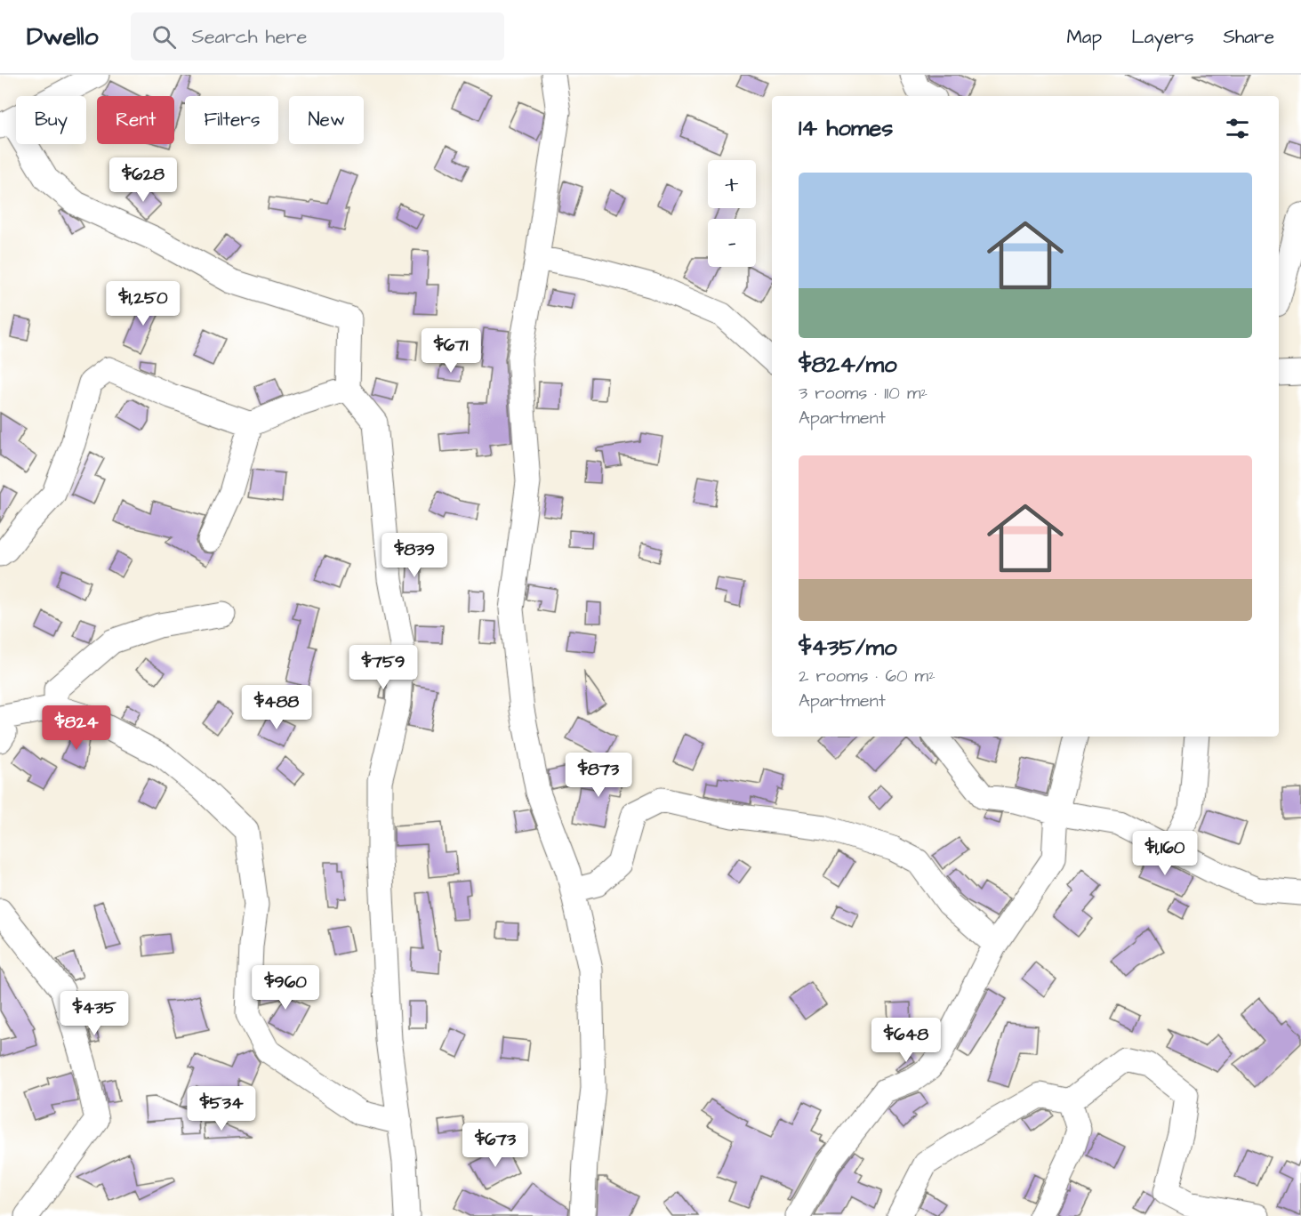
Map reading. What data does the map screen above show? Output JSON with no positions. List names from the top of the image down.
{
  "page": {
    "header": "Dwello",
    "search": "Search here",
    "nav": ["Map", "Layers", "Share"],
    "chip": [
      "Buy",
      "Rent",
      "Filters",
      "New"
    ],
    "heading": "14 homes",
    "price": [
      "$628",
      "$1,250",
      "$671",
      "$839",
      "$759",
      "$488",
      "$824",
      "$873",
      "$1,160",
      "$960",
      "$435",
      "$648",
      "$534",
      "$673"
    ],
    "map_buttons": ["+", "−"],
    "list": [
      {
        "name": "$824/mo",
        "note": "3 rooms · 110 m² · Apartment"
      },
      {
        "name": "$435/mo",
        "note": "2 rooms · 60 m² · Apartment"
      }
    ]
  }
}
